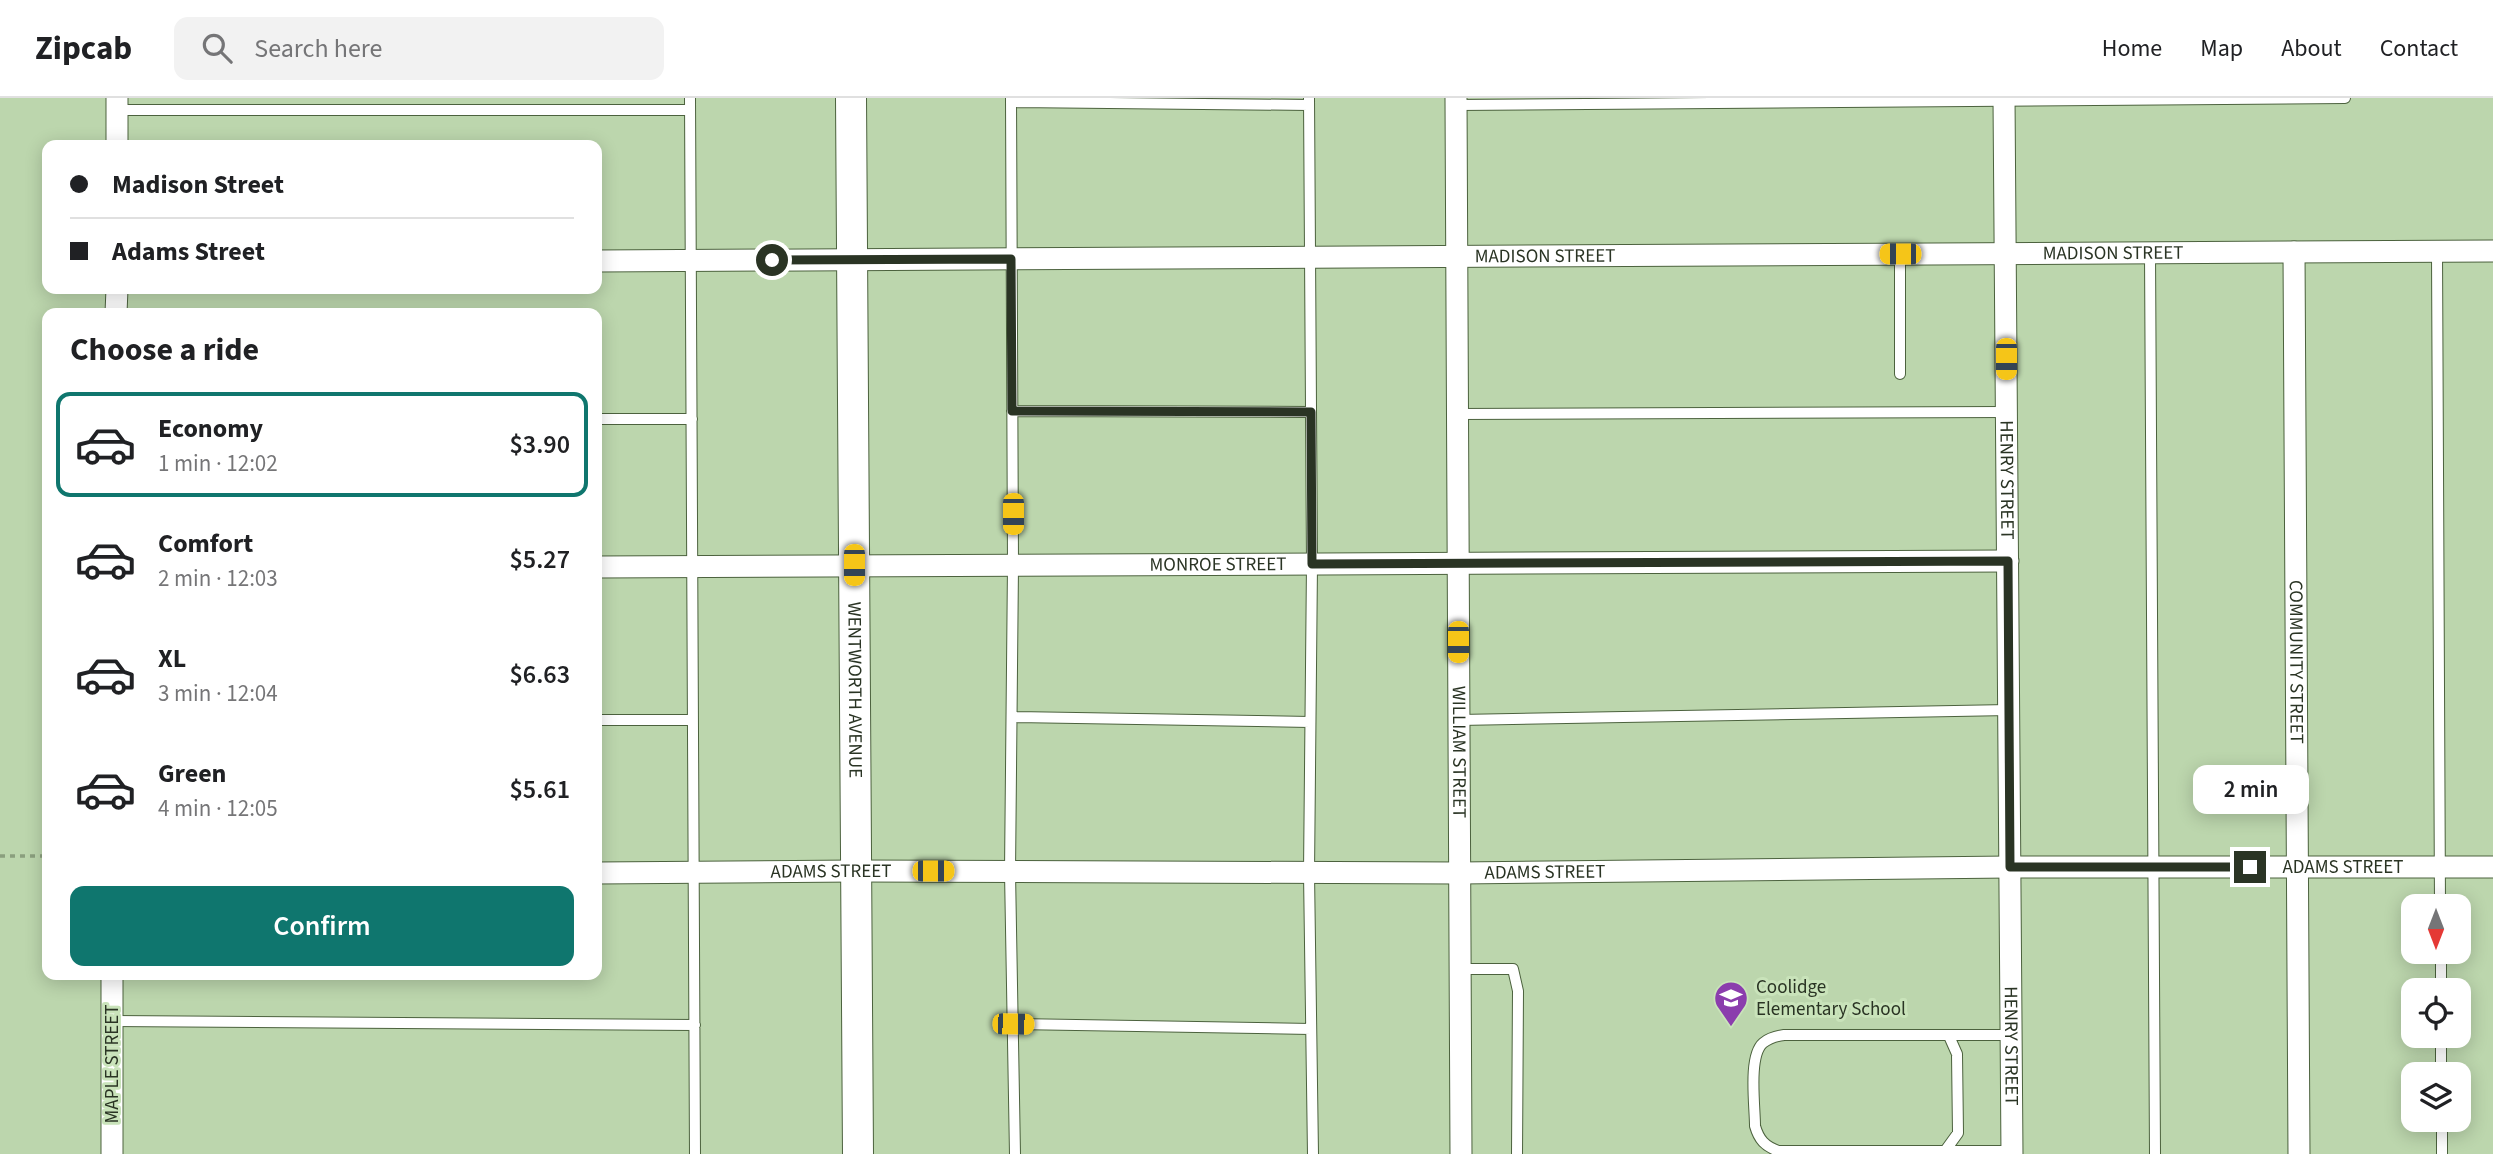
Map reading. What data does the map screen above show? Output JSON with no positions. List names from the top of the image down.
{
  "streets": {
    "street": [
      "MADISON STREET",
      "HENRY STREET",
      "MONROE STREET",
      "COMMUNITY STREET",
      "WENTWORTH AVENUE",
      "WILLIAM STREET",
      "ADAMS STREET",
      "MAPLE STREET"
    ]
  },
  "crossings": [
    ["MADISON STREET", "HENRY STREET"],
    ["MADISON STREET", "COMMUNITY STREET"],
    ["MADISON STREET", "WENTWORTH AVENUE"],
    ["MADISON STREET", "WILLIAM STREET"],
    ["HENRY STREET", "MONROE STREET"],
    ["HENRY STREET", "ADAMS STREET"],
    ["MONROE STREET", "WENTWORTH AVENUE"],
    ["MONROE STREET", "WILLIAM STREET"],
    ["COMMUNITY STREET", "ADAMS STREET"],
    ["WENTWORTH AVENUE", "ADAMS STREET"],
    ["WILLIAM STREET", "ADAMS STREET"]
  ],
  "places": {
    "school or university": ["Coolidge Elementary School"]
  },
  "north": "bottom",
  "page": {
    "header": "Zipcab",
    "search": "Search here",
    "nav": [
      "Home",
      "Map",
      "About",
      "Contact"
    ],
    "banner": ["Madison Street", "Adams Street"],
    "heading": "Choose a ride",
    "list": [
      {
        "name": "Economy",
        "note": "1 min · 12:02",
        "value": "$3.90"
      },
      {
        "name": "Comfort",
        "note": "2 min · 12:03",
        "value": "$5.27"
      },
      {
        "name": "XL",
        "note": "3 min · 12:04",
        "value": "$6.63"
      },
      {
        "name": "Green",
        "note": "4 min · 12:05",
        "value": "$5.61"
      }
    ],
    "bubble": "2 min",
    "buttons": "Confirm"
  }
}
